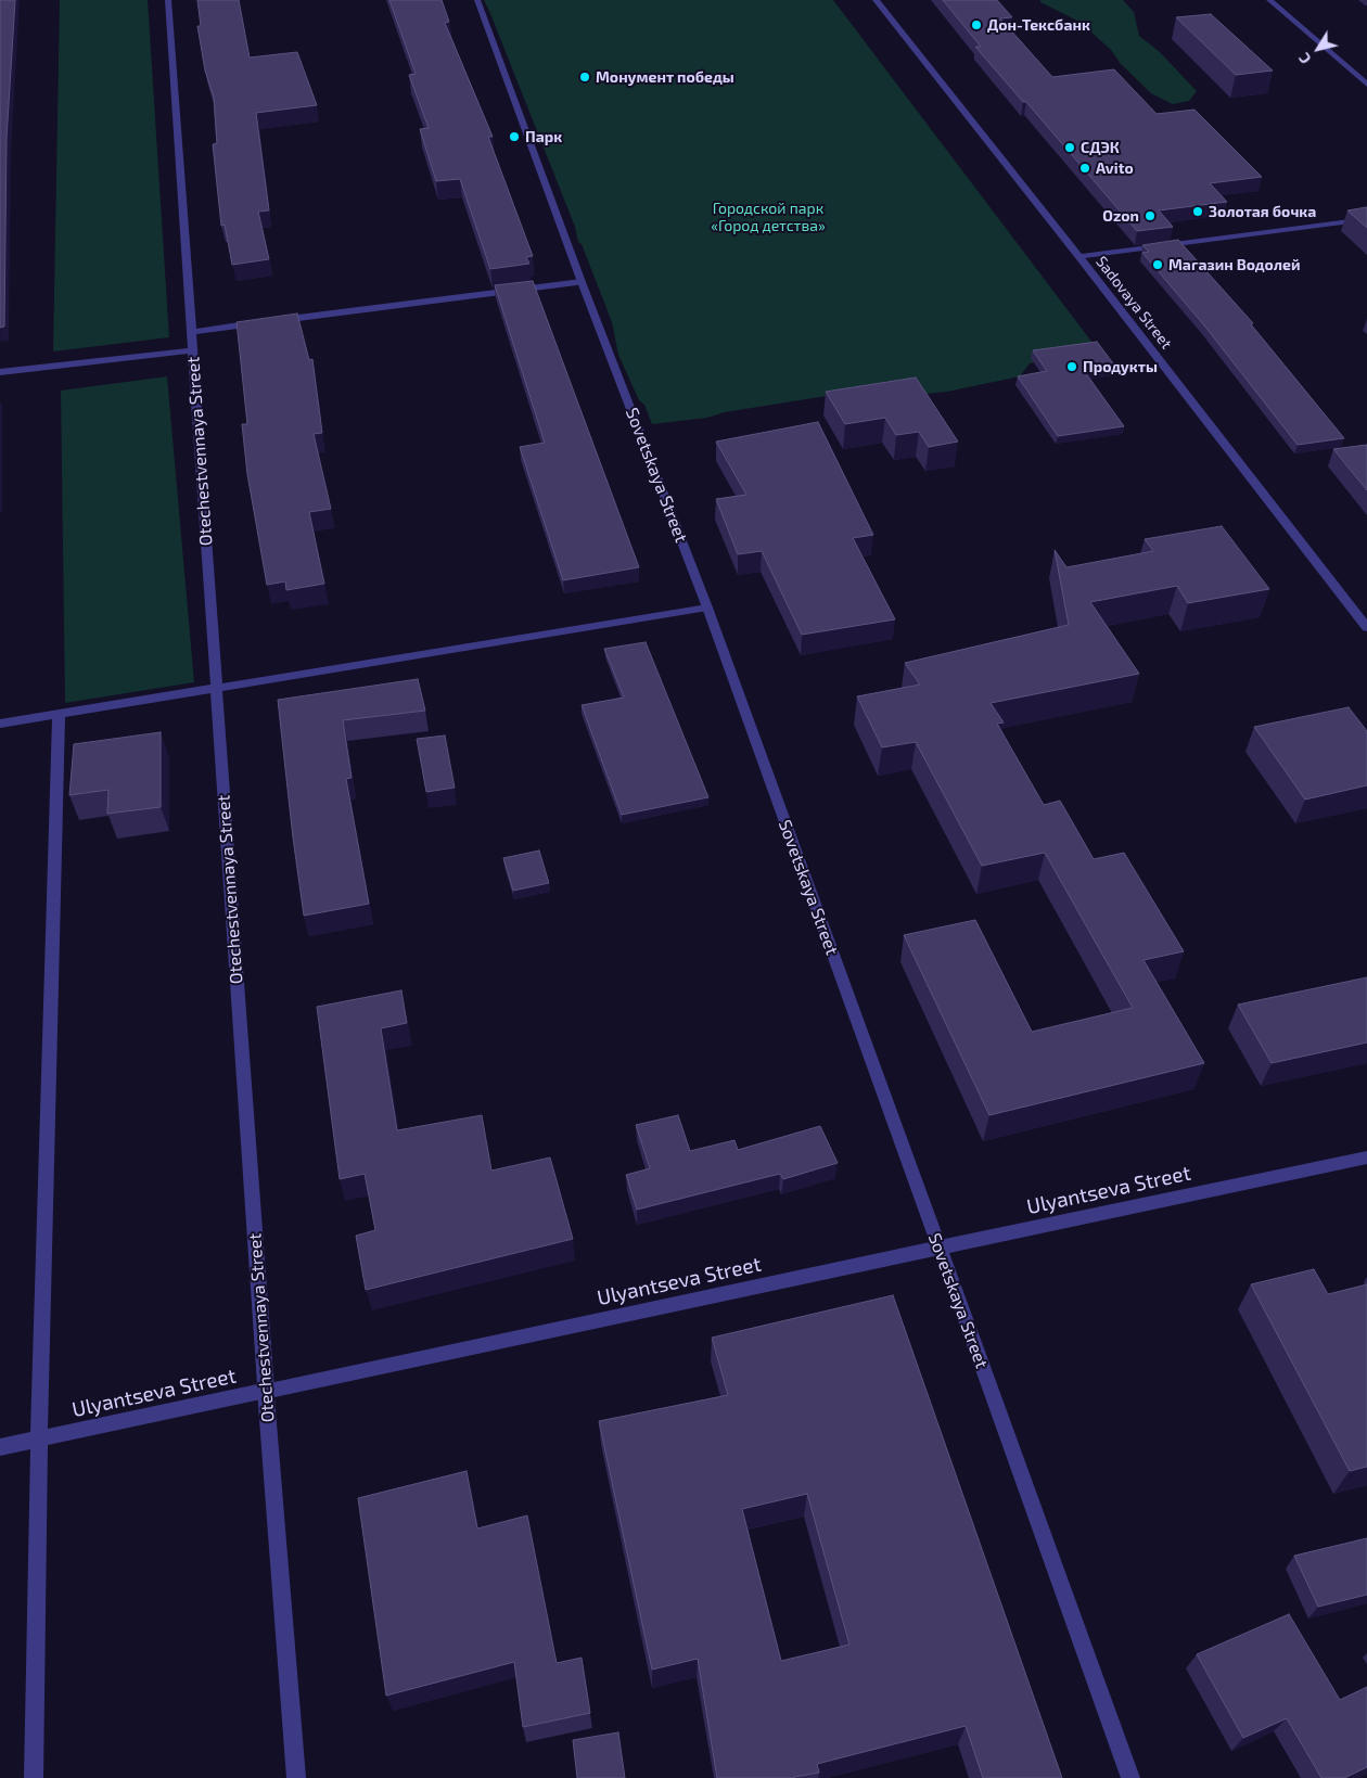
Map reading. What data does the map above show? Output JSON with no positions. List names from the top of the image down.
{
  "streets": {
    "street": [
      "Sadovaya Street",
      "Otechestvennaya Street",
      "Sovetskaya Street",
      "Ulyantseva Street"
    ]
  },
  "crossings": [
    ["Otechestvennaya Street", "Ulyantseva Street"],
    ["Sovetskaya Street", "Ulyantseva Street"]
  ],
  "parks": ["Городской парк «Город детства»"],
  "places": [
    "Дон-Тексбанк",
    "Монумент победы",
    "Парк",
    "СДЭК",
    "Avito",
    "Золотая бочка",
    "Ozon",
    "Магазин Водолей",
    "Продукты"
  ],
  "north": "bottom left"
}
